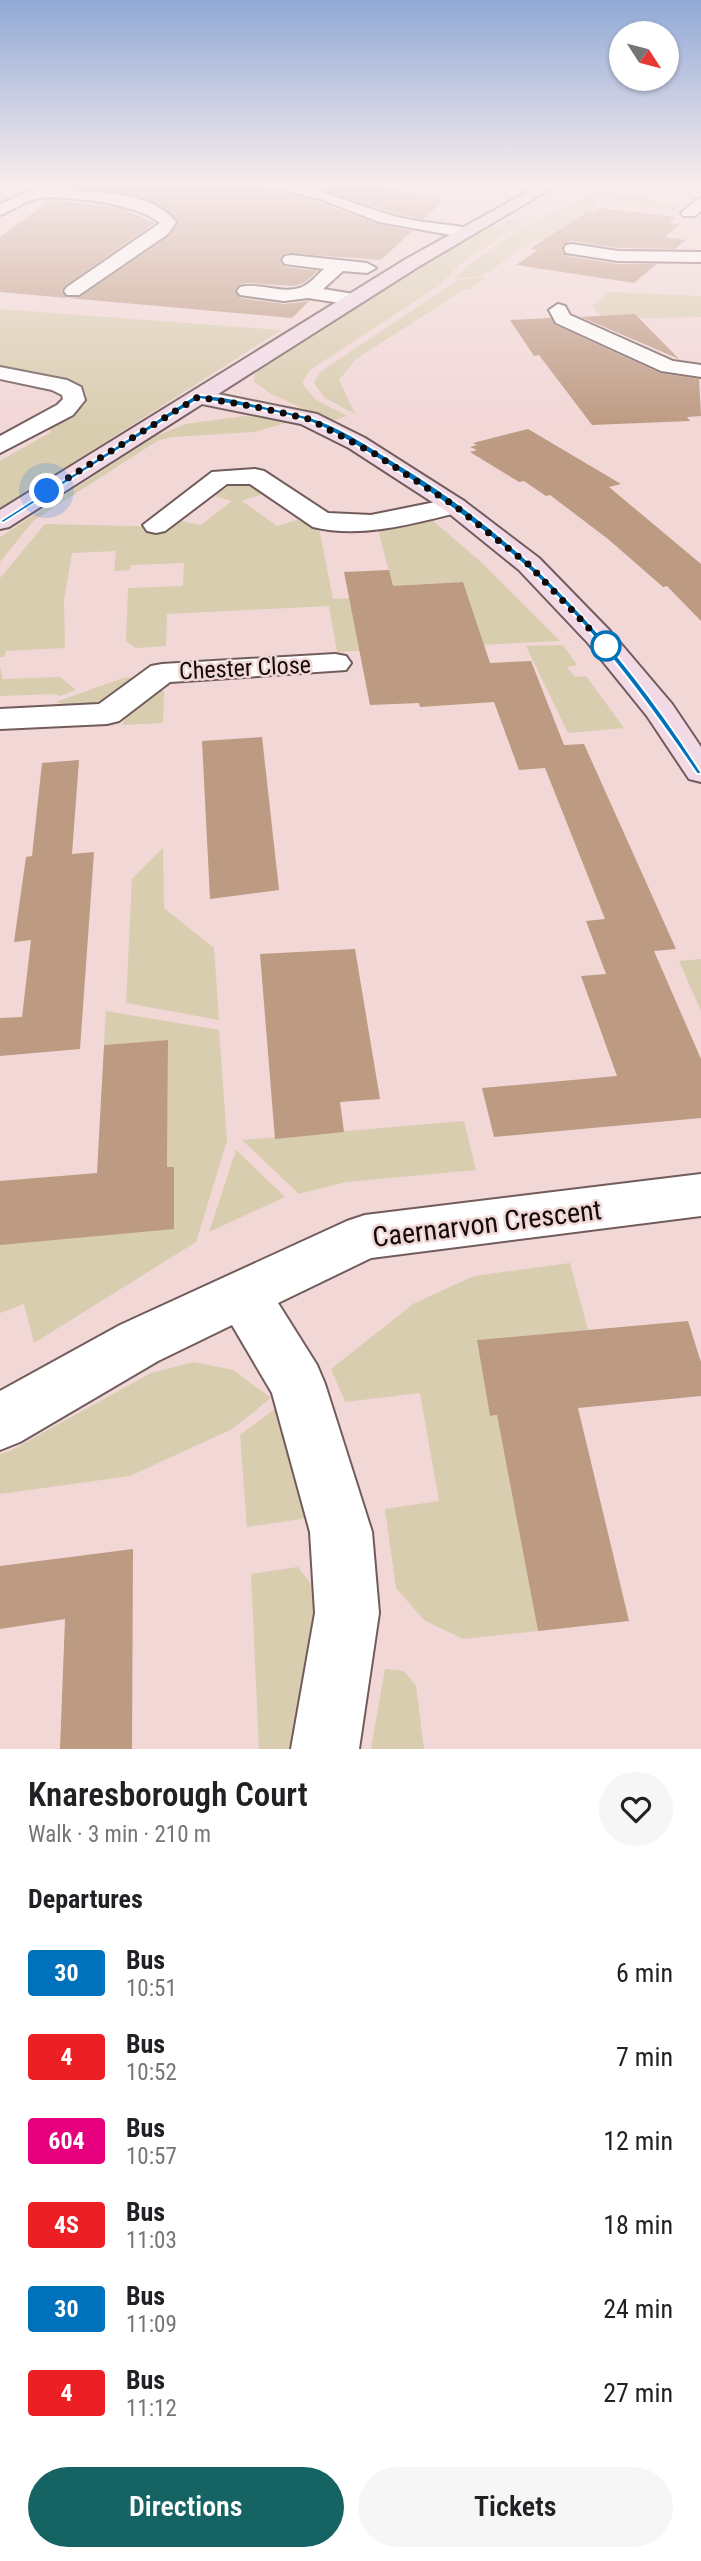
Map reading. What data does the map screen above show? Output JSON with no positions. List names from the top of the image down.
{
  "streets": {
    "street": ["Chester Close", "Caernarvon Crescent"]
  },
  "lines": ["bus line 30"],
  "north": "bottom right",
  "page": {
    "heading": [
      ["Knaresborough Court", "Walk · 3 min · 210 m"],
      "Departures"
    ],
    "list": [
      {
        "mark": "30",
        "name": "Bus",
        "note": "10:51",
        "value": "6 min"
      },
      {
        "mark": "4",
        "name": "Bus",
        "note": "10:52",
        "value": "7 min"
      },
      {
        "mark": "604",
        "name": "Bus",
        "note": "10:57",
        "value": "12 min"
      },
      {
        "mark": "4S",
        "name": "Bus",
        "note": "11:03",
        "value": "18 min"
      },
      {
        "mark": "30",
        "name": "Bus",
        "note": "11:09",
        "value": "24 min"
      },
      {
        "mark": "4",
        "name": "Bus",
        "note": "11:12",
        "value": "27 min"
      }
    ],
    "buttons": ["Directions", "Tickets"]
  }
}
